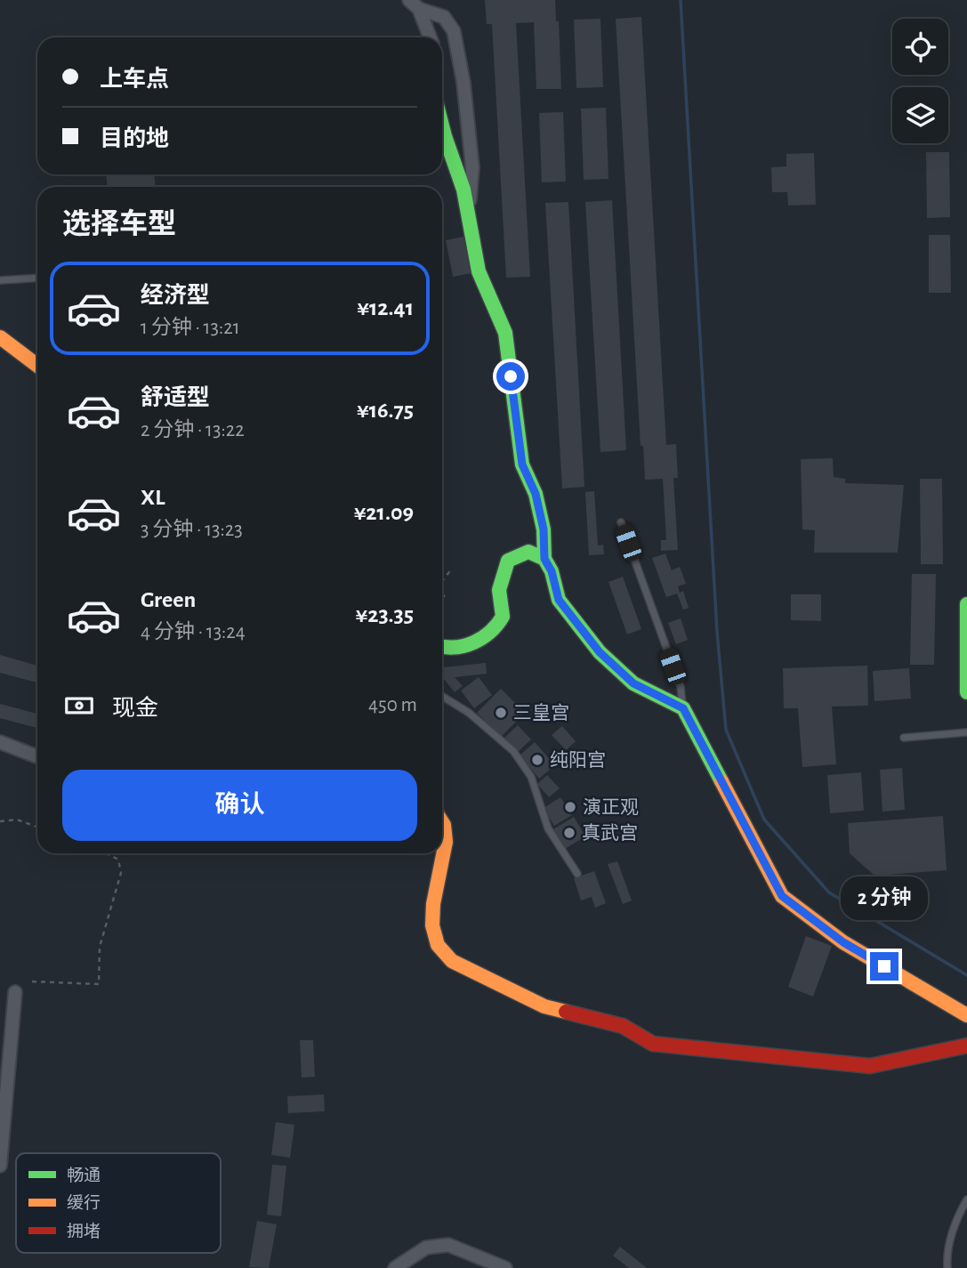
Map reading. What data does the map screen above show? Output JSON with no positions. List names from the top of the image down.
{
  "places": [
    "三皇宫",
    "纯阳宫",
    "演正观",
    "真武宫"
  ],
  "legend": ["畅通", "缓行", "拥堵"],
  "page": {
    "banner": ["上车点", "目的地"],
    "heading": "选择车型",
    "list": [
      {
        "name": "经济型",
        "note": "1 分钟 · 13:21",
        "value": "¥12.41"
      },
      {
        "name": "舒适型",
        "note": "2 分钟 · 13:22",
        "value": "¥16.75"
      },
      {
        "name": "XL",
        "note": "3 分钟 · 13:23",
        "value": "¥21.09"
      },
      {
        "name": "Green",
        "note": "4 分钟 · 13:24",
        "value": "¥23.35"
      }
    ],
    "pay": ["现金", "450 m"],
    "buttons": "确认",
    "bubble": "2 分钟"
  }
}
